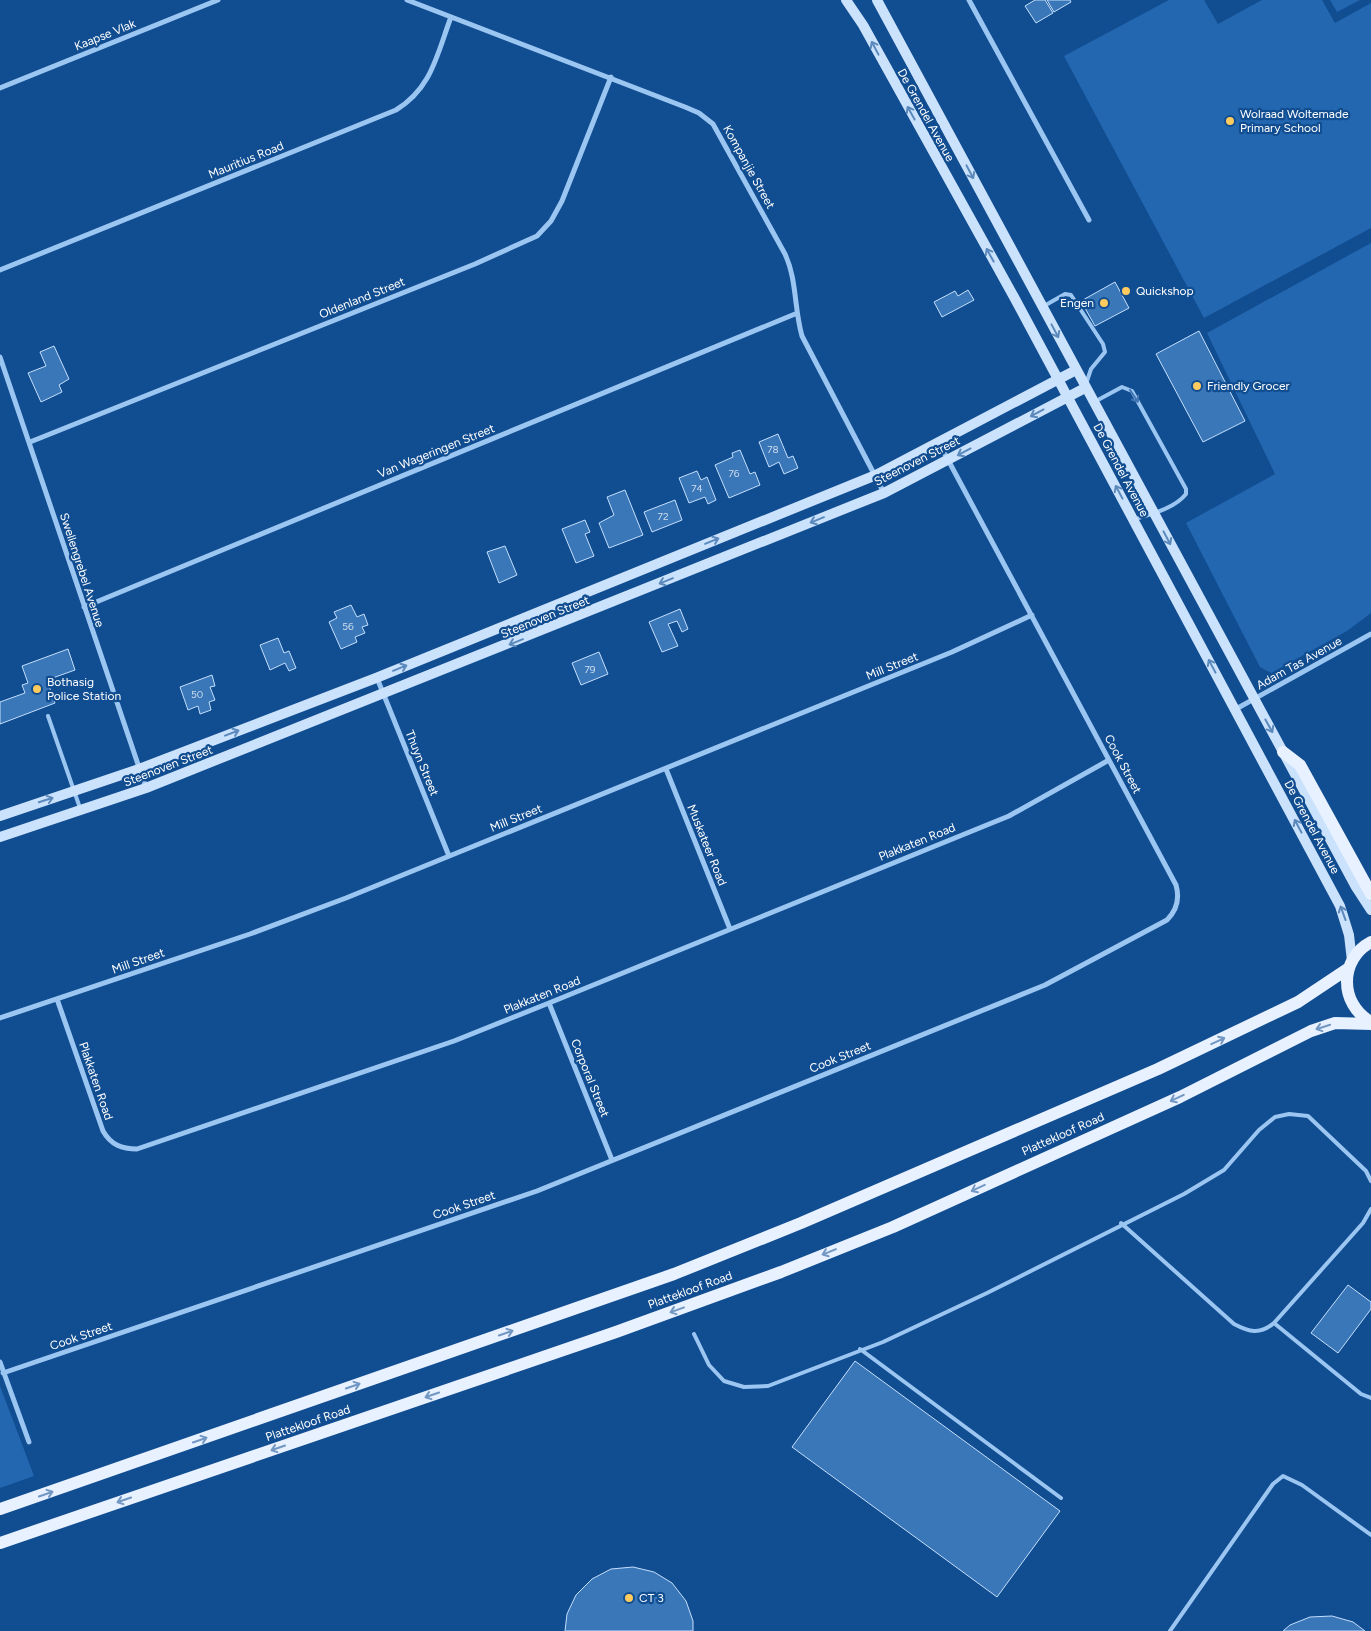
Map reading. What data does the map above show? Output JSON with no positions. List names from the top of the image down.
{
  "streets": {
    "main road": ["Plattekloof Road"],
    "street": [
      "Kaapse Vlak",
      "De Grendel Avenue",
      "Mauritius Road",
      "Kompanjie Street",
      "Oldenland Street",
      "Van Wageringen Street",
      "Steenoven Street",
      "Swellengrebel Avenue",
      "Adam Tas Avenue",
      "Mill Street",
      "Thuyn Street",
      "Cook Street",
      "Plakkaten Road",
      "Muskateer Road",
      "Corporal Street"
    ]
  },
  "crossings": [
    ["De Grendel Avenue", "Steenoven Street"],
    ["De Grendel Avenue", "Adam Tas Avenue"],
    ["De Grendel Avenue", "Plattekloof Road"],
    ["Mauritius Road", "Kompanjie Street"],
    ["Kompanjie Street", "Oldenland Street"],
    ["Kompanjie Street", "Van Wageringen Street"],
    ["Kompanjie Street", "Steenoven Street"],
    ["Oldenland Street", "Swellengrebel Avenue"],
    ["Van Wageringen Street", "Swellengrebel Avenue"],
    ["Steenoven Street", "Swellengrebel Avenue"],
    ["Steenoven Street", "Thuyn Street"],
    ["Steenoven Street", "Cook Street"],
    ["Mill Street", "Thuyn Street"],
    ["Mill Street", "Cook Street"],
    ["Mill Street", "Plakkaten Road"],
    ["Mill Street", "Muskateer Road"],
    ["Cook Street", "Plakkaten Road"],
    ["Cook Street", "Corporal Street"],
    ["Plakkaten Road", "Muskateer Road"],
    ["Plakkaten Road", "Corporal Street"]
  ],
  "places": [
    "Wolraad Woltemade Primary School",
    "Quickshop",
    "Engen",
    "Friendly Grocer",
    "Bothasig Police Station",
    "CT 3"
  ],
  "house_numbers": [
    "78",
    "76",
    "74",
    "72",
    "56",
    "79",
    "50"
  ]
}
